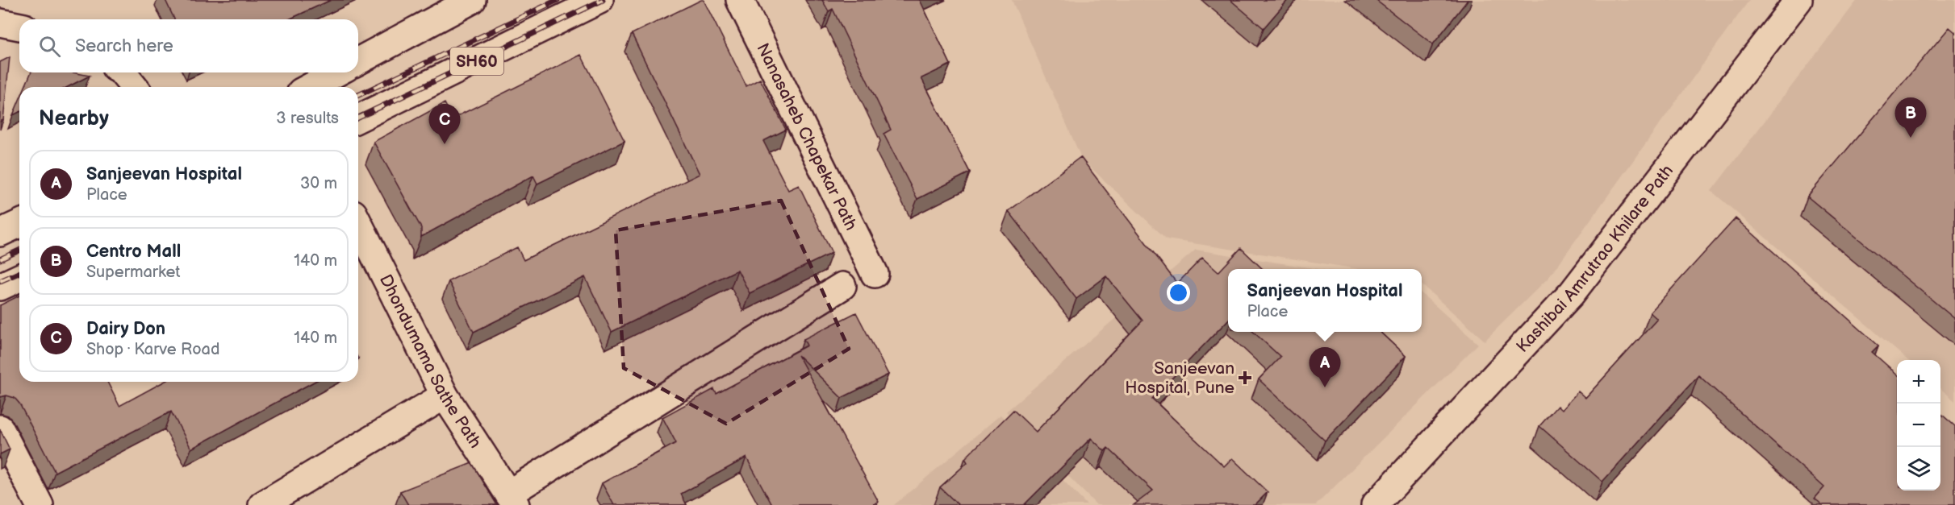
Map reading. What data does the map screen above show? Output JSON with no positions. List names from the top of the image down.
{
  "streets": {
    "street": [
      "SH60",
      "Nanasaheb Chapekar Path",
      "Kashibai Amrutrao Khilare Path",
      "Dhondumama Sathe Path"
    ]
  },
  "places": {
    "health": ["Sanjeevan Hospital, Pune"]
  },
  "page": {
    "search": "Search here",
    "heading": ["Nearby", "3 results"],
    "pins": ["B", "C", "A"],
    "list": [
      {
        "mark": "A",
        "name": "Sanjeevan Hospital",
        "note": "Place",
        "value": "30 m"
      },
      {
        "mark": "B",
        "name": "Centro Mall",
        "note": "Supermarket",
        "value": "140 m"
      },
      {
        "mark": "C",
        "name": "Dairy Don",
        "note": "Shop · Karve Road",
        "value": "140 m"
      }
    ],
    "popup": ["Sanjeevan Hospital", "Place"],
    "map_buttons": ["+", "−"]
  }
}
